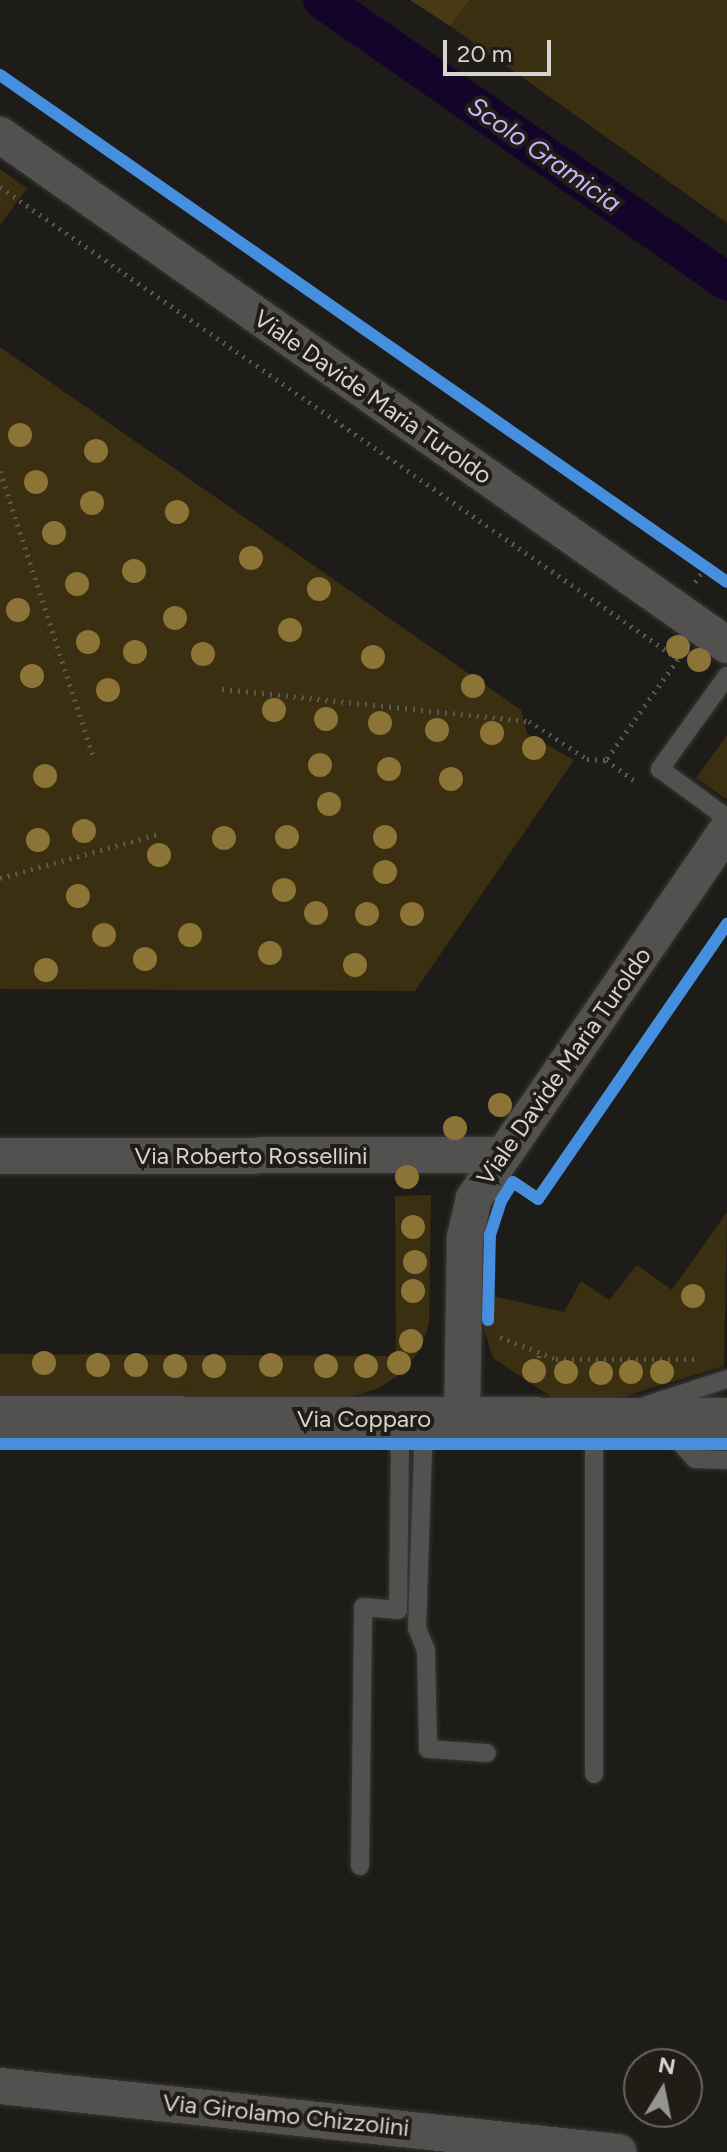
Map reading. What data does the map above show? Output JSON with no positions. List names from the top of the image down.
{
  "streets": {
    "street": [
      "Viale Davide Maria Turoldo",
      "Via Roberto Rossellini",
      "Via Copparo",
      "Via Girolamo Chizzolini"
    ]
  },
  "crossings": [
    ["Viale Davide Maria Turoldo", "Via Roberto Rossellini"],
    ["Viale Davide Maria Turoldo", "Via Copparo"]
  ],
  "water": ["Scolo Gramicia"],
  "scale_bar": "20 m",
  "north": "top"
}
